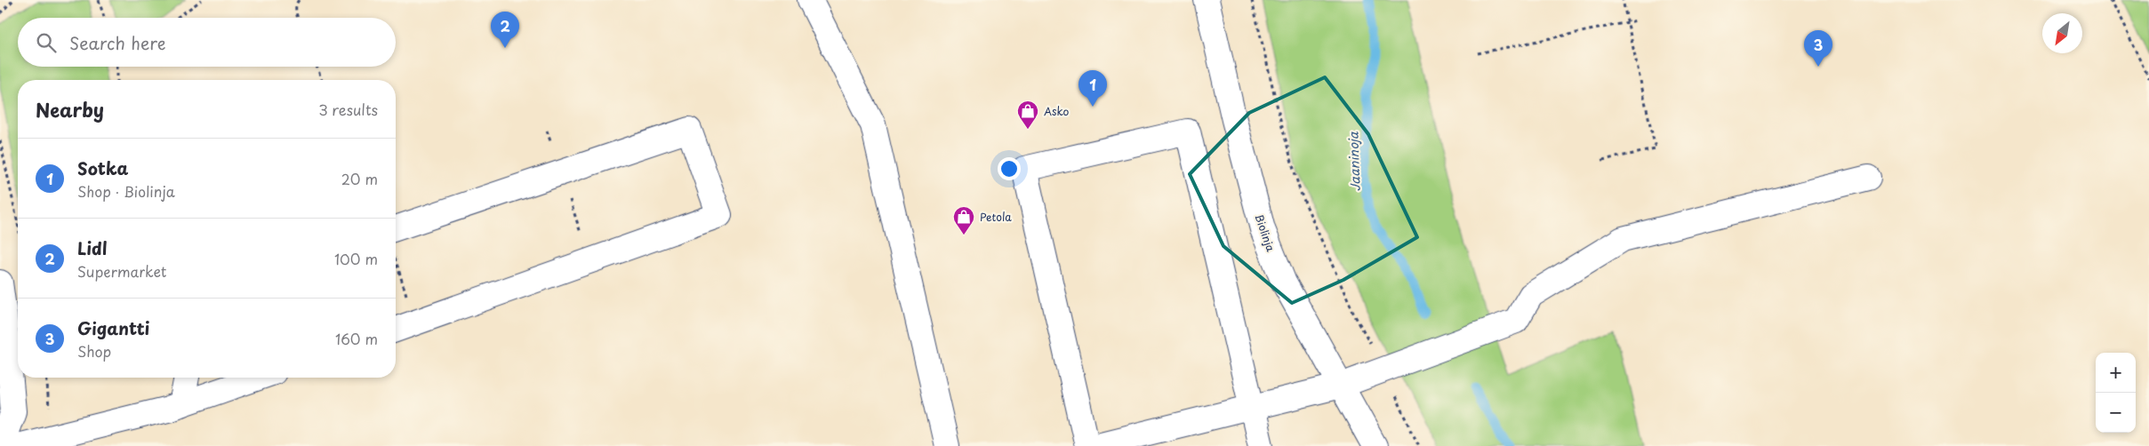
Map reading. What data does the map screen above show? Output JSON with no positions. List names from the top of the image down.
{
  "streets": {
    "street": ["Biolinja"]
  },
  "water": ["Jaaninoja"],
  "places": {
    "shop": ["Asko", "Petola"]
  },
  "north": "bottom left",
  "page": {
    "pins": ["2", "3", "1"],
    "search": "Search here",
    "heading": ["Nearby", "3 results"],
    "list": [
      {
        "mark": "1",
        "name": "Sotka",
        "note": "Shop · Biolinja",
        "value": "20 m"
      },
      {
        "mark": "2",
        "name": "Lidl",
        "note": "Supermarket",
        "value": "100 m"
      },
      {
        "mark": "3",
        "name": "Gigantti",
        "note": "Shop",
        "value": "160 m"
      }
    ],
    "map_buttons": ["+", "−"]
  }
}
